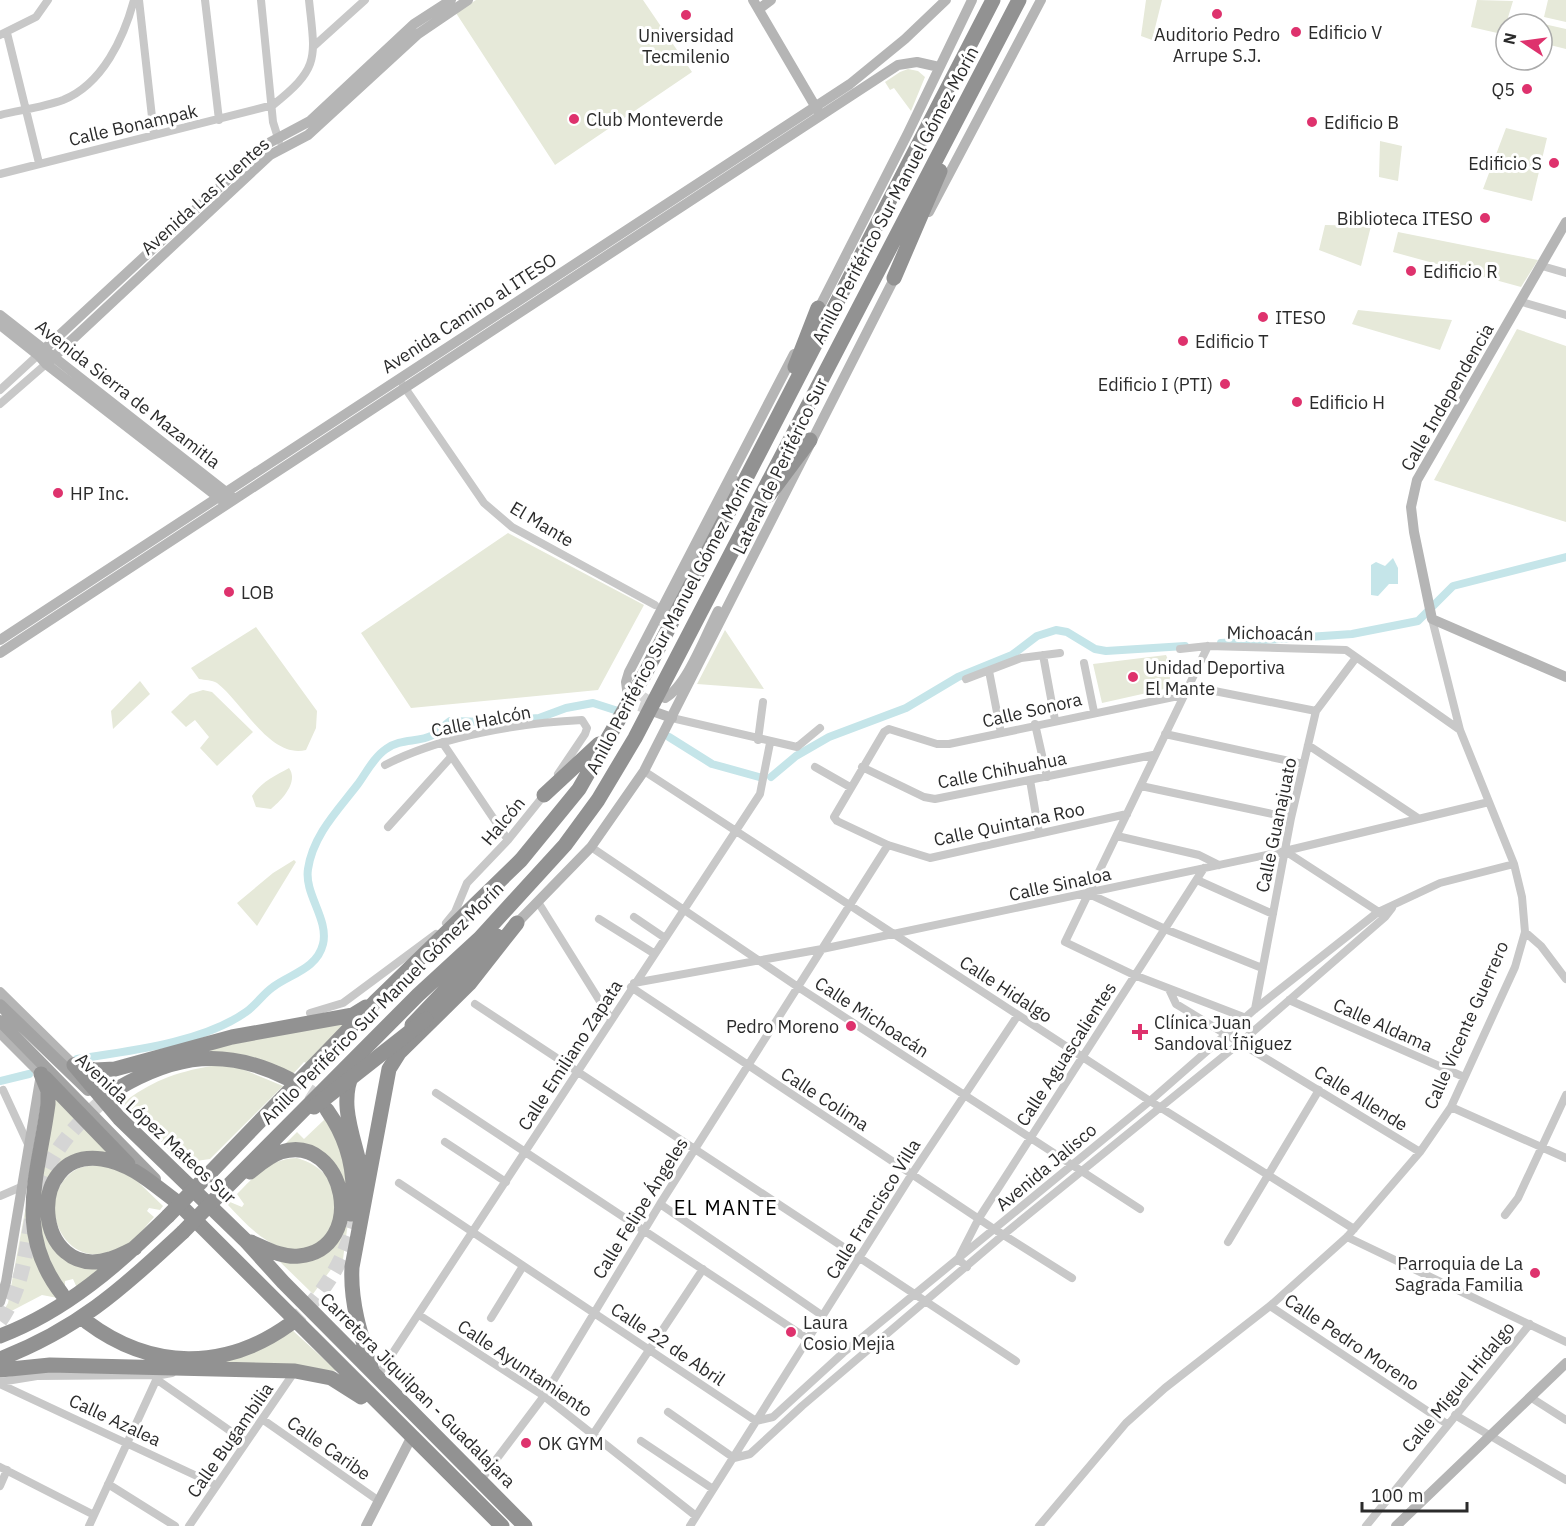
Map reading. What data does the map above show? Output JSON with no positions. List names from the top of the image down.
{
  "streets": {
    "highway": ["Anillo Periférico Sur Manuel Gómez Morín", "Avenida López Mateos Sur", "Carretera Jiquilpan - Guadalajara"],
    "street": [
      "Calle Bonampak",
      "Avenida Las Fuentes",
      "Avenida Camino al ITESO",
      "Avenida Sierra de Mazamitla",
      "Calle Independencia",
      "Lateral de Periférico Sur",
      "El Mante",
      "Michoacán",
      "Calle Sonora",
      "Calle Halcón",
      "Calle Chihuahua",
      "Halcón",
      "Calle Quintana Roo",
      "Calle Guanajuato",
      "Calle Sinaloa",
      "Calle Hidalgo",
      "Calle Michoacán",
      "Calle Aldama",
      "Calle Vicente Guerrero",
      "Calle Aguascalientes",
      "Calle Emiliano Zapata",
      "Calle Allende",
      "Calle Colima",
      "Avenida Jalisco",
      "Calle Felipe Ángeles",
      "Calle Francisco Villa",
      "Calle Pedro Moreno",
      "Calle 22 de Abril",
      "Calle Ayuntamiento",
      "Calle Miguel Hidalgo",
      "Calle Azalea",
      "Calle Bugambilia",
      "Calle Caribe"
    ]
  },
  "crossings": [
    ["Avenida Las Fuentes", "Avenida Sierra de Mazamitla"],
    ["Avenida Camino al ITESO", "Avenida Sierra de Mazamitla"],
    ["Avenida Camino al ITESO", "El Mante"],
    ["Calle Independencia", "Calle Vicente Guerrero"],
    ["Lateral de Periférico Sur", "Calle Hidalgo"],
    ["Lateral de Periférico Sur", "Calle Michoacán"],
    ["Michoacán", "Calle Guanajuato"],
    ["Michoacán", "Calle Vicente Guerrero"],
    ["Calle Sonora", "Calle Chihuahua"],
    ["Calle Halcón", "Halcón"],
    ["Calle Quintana Roo", "Calle Felipe Ángeles"],
    ["Calle Guanajuato", "Calle Sinaloa"],
    ["Calle Guanajuato", "Avenida Jalisco"],
    ["Calle Sinaloa", "Calle Hidalgo"],
    ["Calle Sinaloa", "Calle Michoacán"],
    ["Calle Sinaloa", "Calle Vicente Guerrero"],
    ["Calle Sinaloa", "Calle Aguascalientes"],
    ["Calle Sinaloa", "Calle Emiliano Zapata"],
    ["Calle Sinaloa", "Calle Allende"],
    ["Calle Sinaloa", "Calle Colima"],
    ["Calle Sinaloa", "Calle Felipe Ángeles"],
    ["Calle Hidalgo", "Calle Vicente Guerrero"],
    ["Calle Hidalgo", "Calle Aguascalientes"],
    ["Calle Hidalgo", "Calle Emiliano Zapata"],
    ["Calle Hidalgo", "Avenida Jalisco"],
    ["Calle Hidalgo", "Calle Felipe Ángeles"],
    ["Calle Hidalgo", "Calle Francisco Villa"],
    ["Calle Michoacán", "Calle Aguascalientes"],
    ["Calle Michoacán", "Calle Emiliano Zapata"],
    ["Calle Michoacán", "Avenida Jalisco"],
    ["Calle Michoacán", "Calle Felipe Ángeles"],
    ["Calle Michoacán", "Calle Francisco Villa"],
    ["Calle Aldama", "Calle Vicente Guerrero"],
    ["Calle Aldama", "Avenida Jalisco"],
    ["Calle Vicente Guerrero", "Calle Allende"],
    ["Calle Vicente Guerrero", "Avenida Jalisco"],
    ["Calle Vicente Guerrero", "Calle Pedro Moreno"],
    ["Calle Aguascalientes", "Calle Allende"],
    ["Calle Aguascalientes", "Calle Colima"],
    ["Calle Aguascalientes", "Avenida Jalisco"],
    ["Calle Emiliano Zapata", "Calle Colima"],
    ["Calle Emiliano Zapata", "Calle 22 de Abril"],
    ["Calle Emiliano Zapata", "Calle Ayuntamiento"],
    ["Calle Emiliano Zapata", "Carretera Jiquilpan - Guadalajara"],
    ["Calle Allende", "Avenida Jalisco"],
    ["Calle Colima", "Avenida Jalisco"],
    ["Calle Colima", "Calle Felipe Ángeles"],
    ["Calle Colima", "Calle Francisco Villa"],
    ["Avenida López Mateos Sur", "Carretera Jiquilpan - Guadalajara"],
    ["Avenida Jalisco", "Calle Francisco Villa"],
    ["Avenida Jalisco", "Calle 22 de Abril"],
    ["Avenida Jalisco", "Calle Ayuntamiento"],
    ["Calle Felipe Ángeles", "Calle 22 de Abril"],
    ["Calle Felipe Ángeles", "Calle Ayuntamiento"],
    ["Calle Felipe Ángeles", "Carretera Jiquilpan - Guadalajara"],
    ["Calle Francisco Villa", "Calle 22 de Abril"],
    ["Calle Pedro Moreno", "Calle Miguel Hidalgo"],
    ["Calle Azalea", "Calle Bugambilia"],
    ["Calle Bugambilia", "Calle Caribe"]
  ],
  "districts": ["EL MANTE"],
  "places": {
    "other": [
      "Auditorio Pedro Arrupe S.J.",
      "Universidad Tecmilenio",
      "Edificio V",
      "Q5",
      "Club Monteverde",
      "Edificio B",
      "Edificio S",
      "Biblioteca ITESO",
      "Edificio R",
      "ITESO",
      "Edificio T",
      "Edificio I (PTI)",
      "Edificio H",
      "HP Inc.",
      "LOB",
      "Unidad Deportiva El Mante",
      "Pedro Moreno",
      "Parroquia de La Sagrada Familia",
      "Laura Cosio Mejia",
      "OK GYM"
    ],
    "health": ["Clínica Juan Sandoval Íñiguez"]
  },
  "scale_bar": "100 m",
  "north": "left"
}
